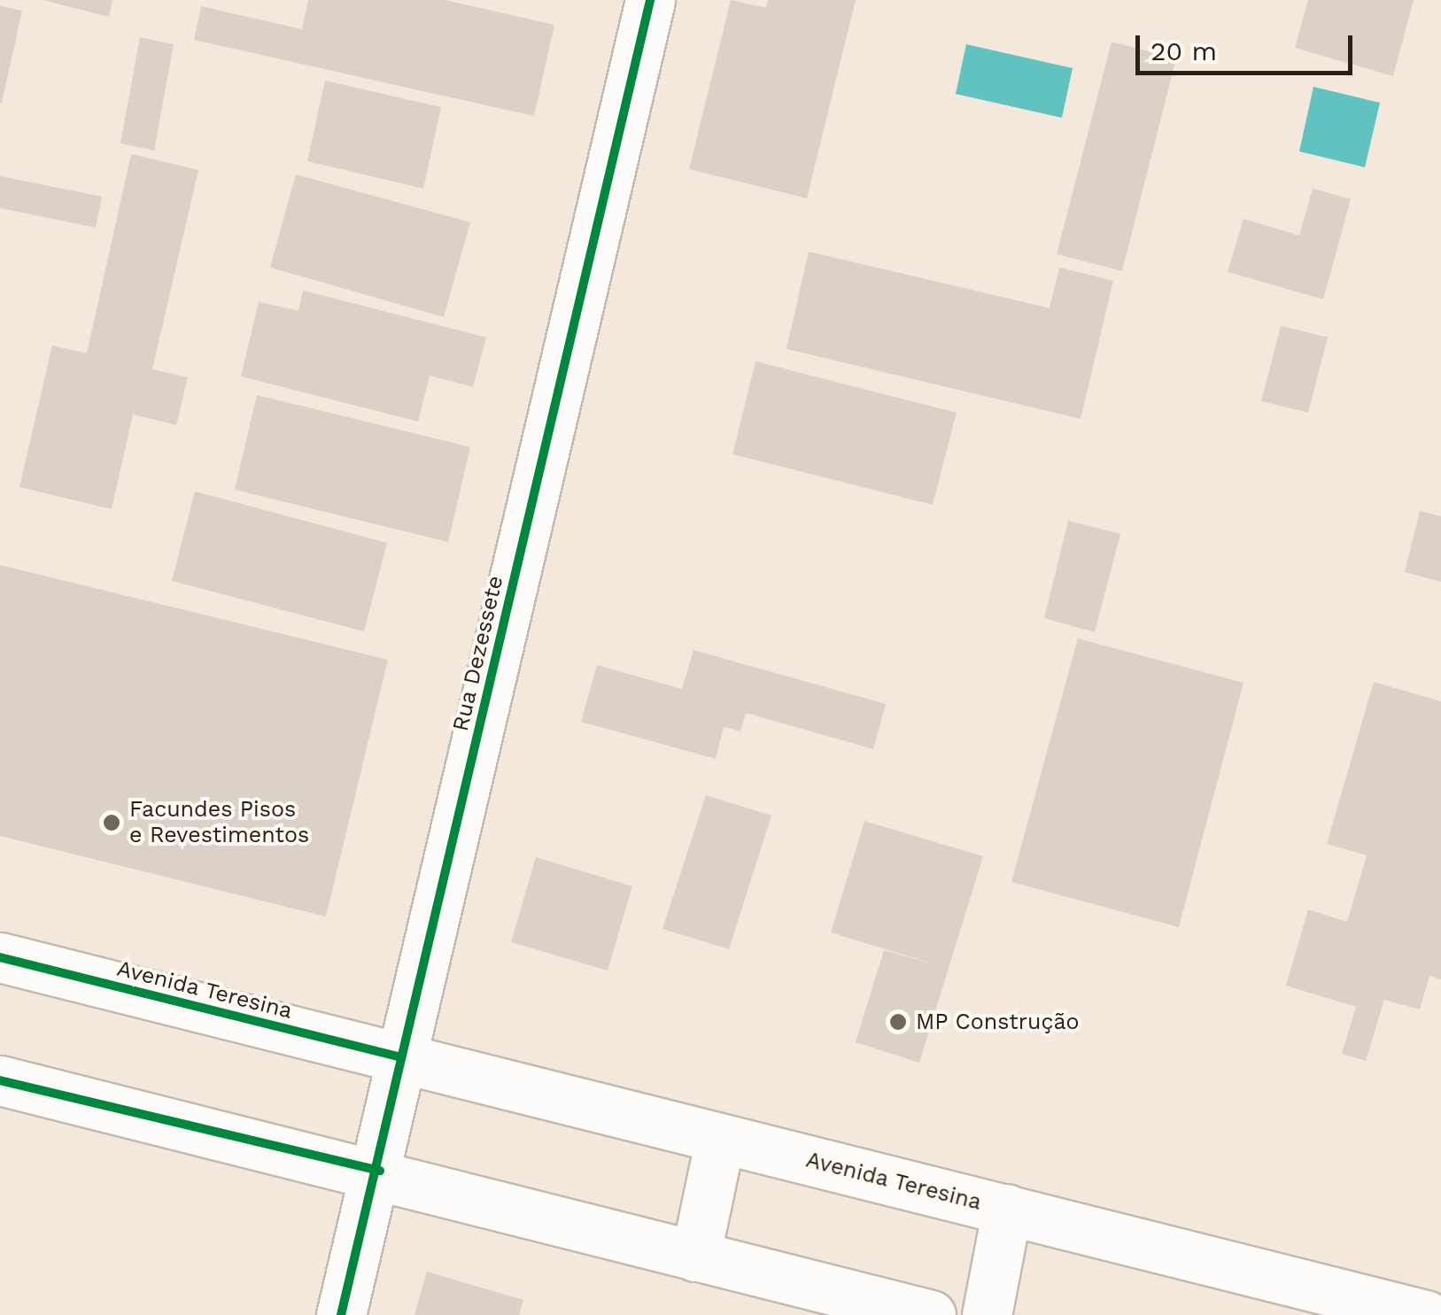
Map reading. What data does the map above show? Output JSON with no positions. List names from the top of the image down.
{
  "streets": {
    "main road": ["Rua Dezessete", "Avenida Teresina"]
  },
  "crossings": [
    ["Rua Dezessete", "Avenida Teresina"]
  ],
  "places": ["Facundes Pisos e Revestimentos", "MP Construção"],
  "scale_bar": "20 m"
}
